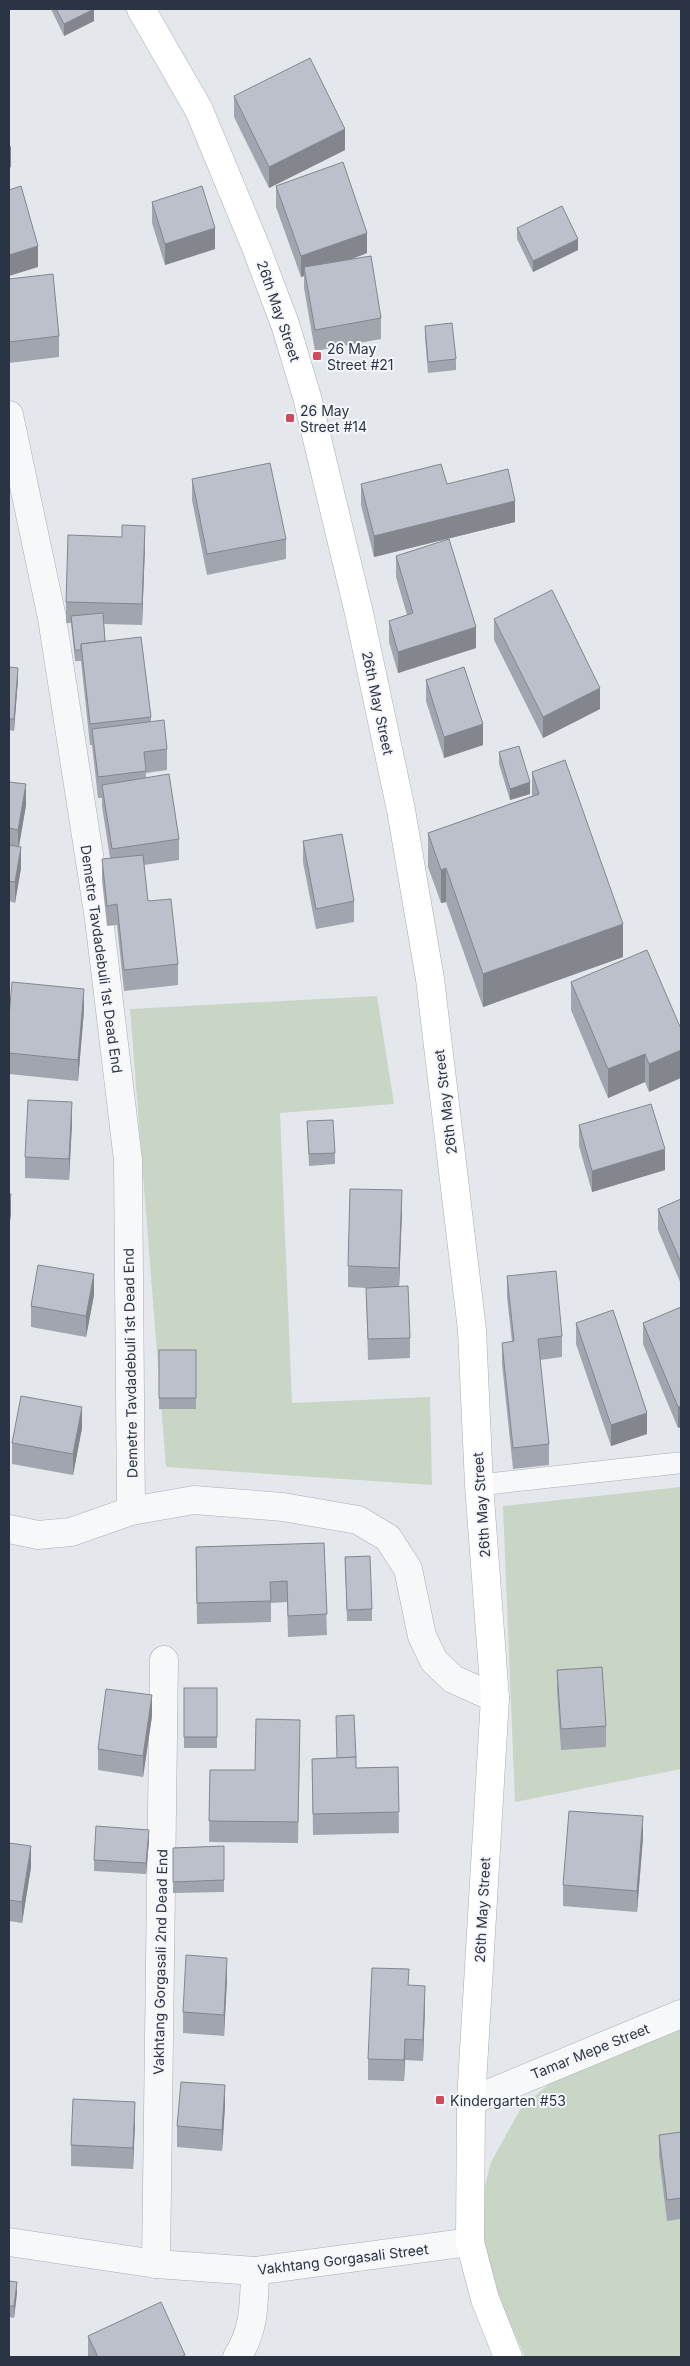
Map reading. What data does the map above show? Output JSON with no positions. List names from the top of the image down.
{
  "streets": {
    "street": [
      "26th May Street",
      "Demetre Tavdadebuli 1st Dead End",
      "Vakhtang Gorgasali 2nd Dead End",
      "Tamar Mepe Street",
      "Vakhtang Gorgasali Street"
    ]
  },
  "crossings": [
    ["26th May Street", "Tamar Mepe Street"],
    ["26th May Street", "Vakhtang Gorgasali Street"],
    ["Vakhtang Gorgasali 2nd Dead End", "Vakhtang Gorgasali Street"]
  ],
  "places": {
    "transit": ["26 May Street #21", "26 May Street #14", "Kindergarten #53"]
  }
}
